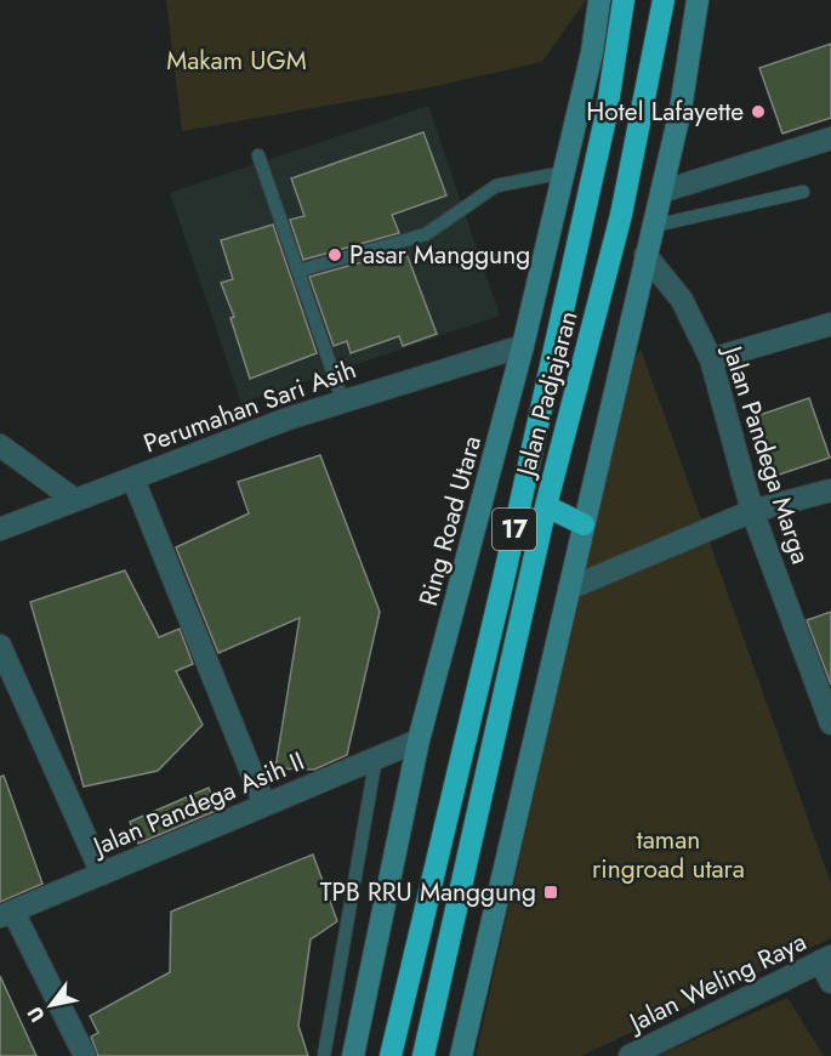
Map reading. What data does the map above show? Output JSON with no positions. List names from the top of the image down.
{
  "streets": {
    "highway": ["Jalan Padjajaran", "17"],
    "street": [
      "Perumahan Sari Asih",
      "Jalan Pandega Marga",
      "Ring Road Utara",
      "Jalan Pandega Asih II",
      "Jalan Weling Raya"
    ]
  },
  "crossings": [
    ["Perumahan Sari Asih", "Ring Road Utara"],
    ["Ring Road Utara", "Jalan Pandega Asih II"]
  ],
  "parks": ["Makam UGM", "taman ringroad utara"],
  "places": {
    "other": ["Hotel Lafayette", "Pasar Manggung"],
    "transit": ["TPB RRU Manggung"]
  },
  "north": "bottom left"
}
